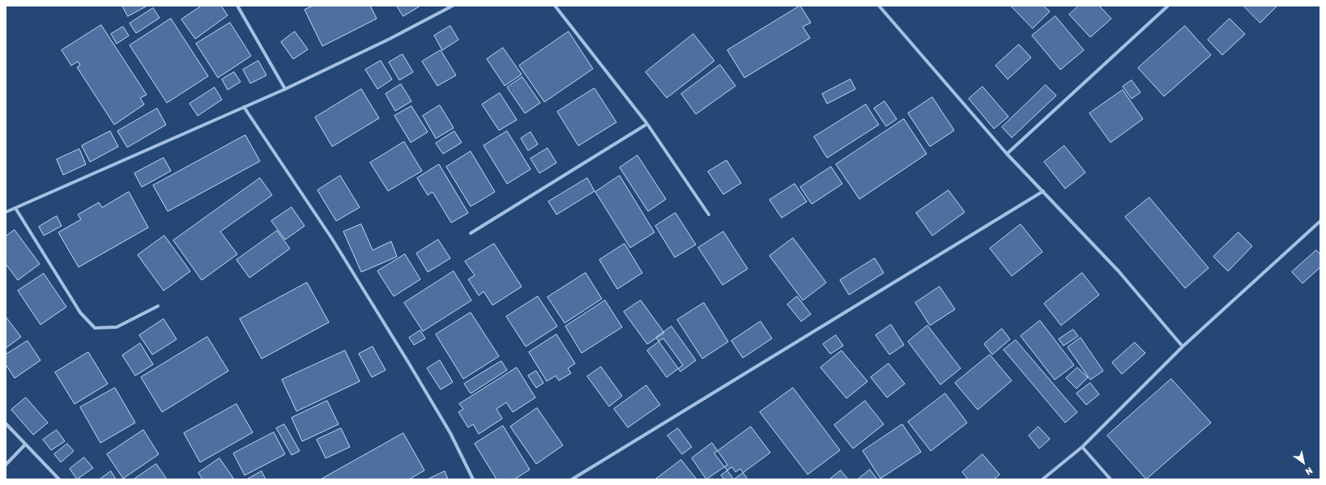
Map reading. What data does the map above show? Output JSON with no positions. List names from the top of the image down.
{
  "north": "bottom right"
}
